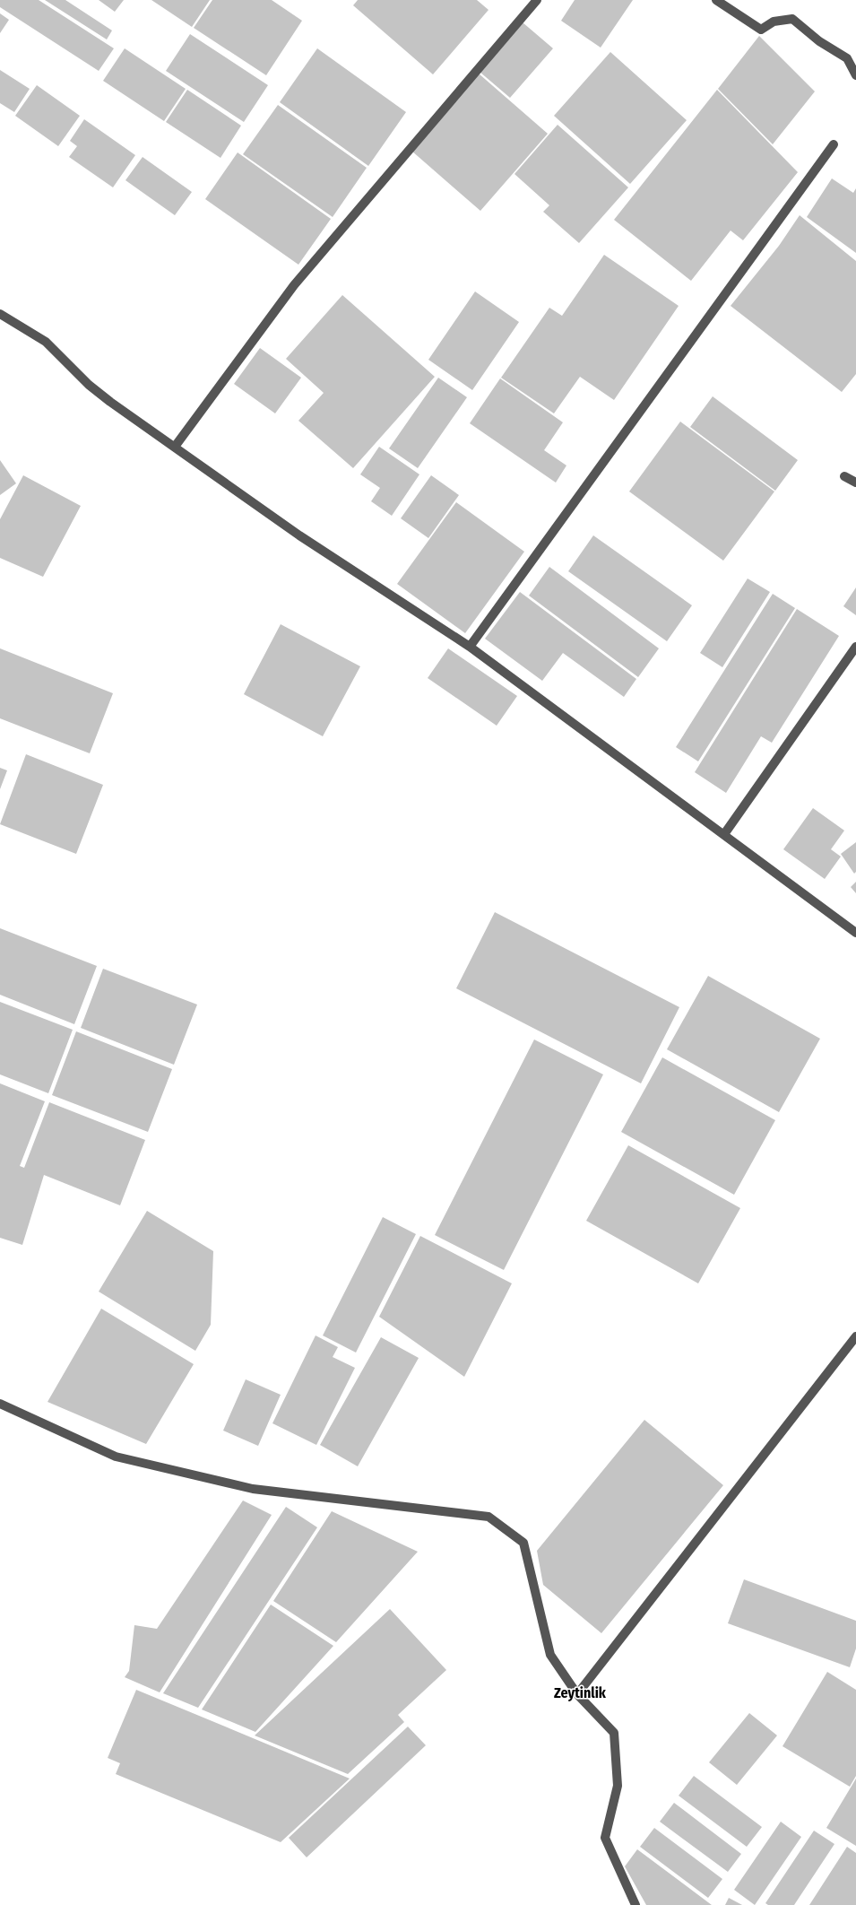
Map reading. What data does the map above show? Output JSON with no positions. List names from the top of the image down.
{
  "districts": ["Zeytinlik"]
}
